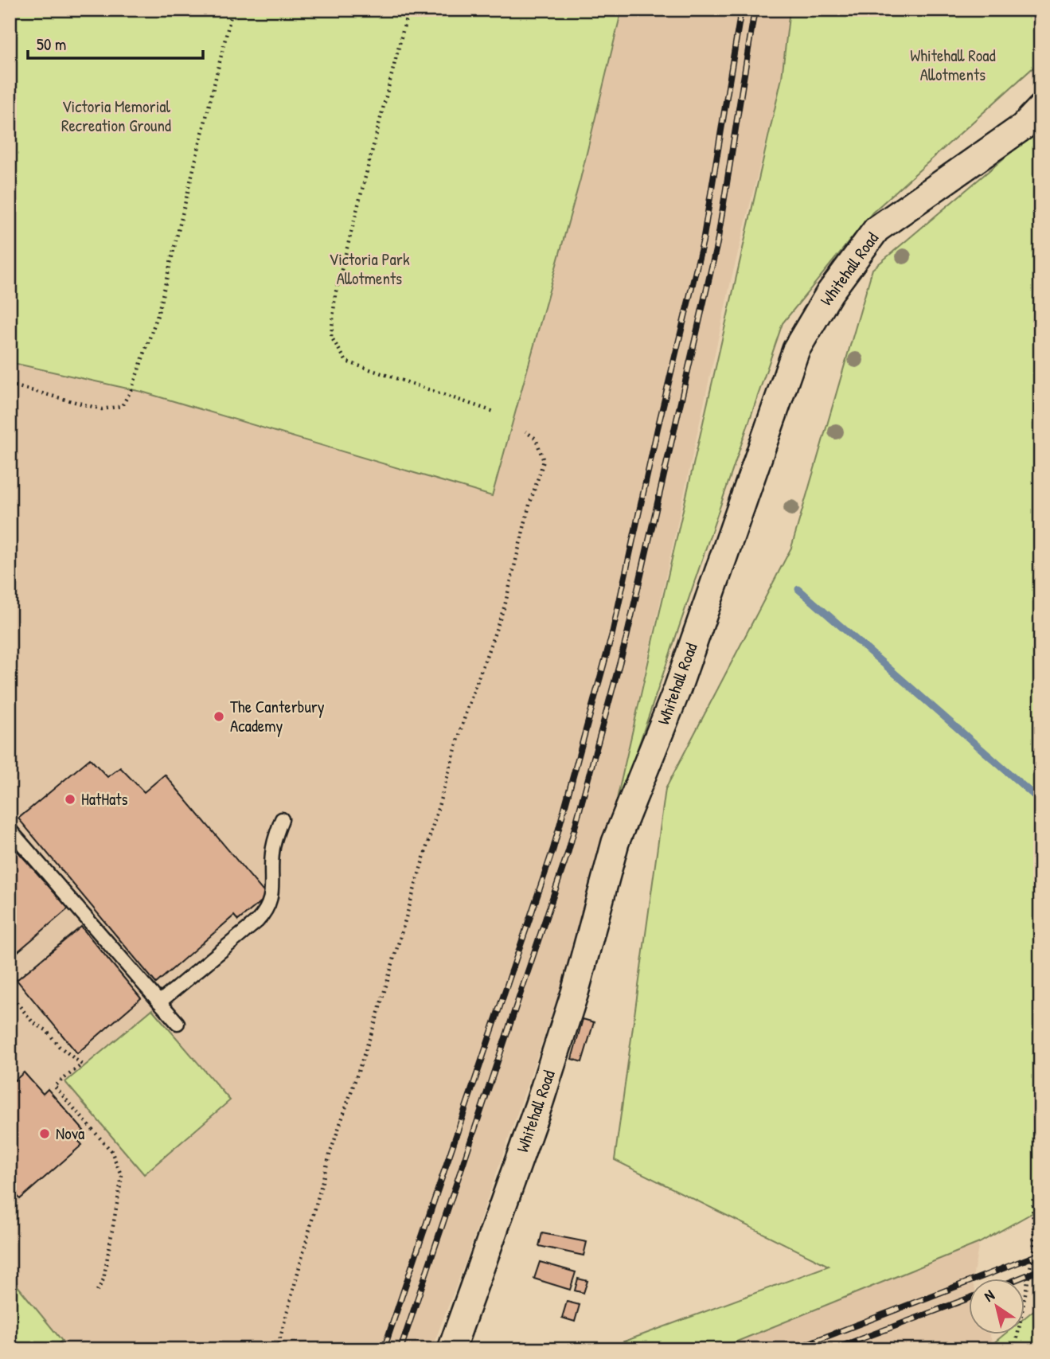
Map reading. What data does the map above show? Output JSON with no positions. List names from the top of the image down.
{
  "streets": {
    "street": ["Whitehall Road"]
  },
  "parks": ["Whitehall Road Allotments", "Victoria Memorial Recreation Ground", "Victoria Park Allotments"],
  "places": ["The Canterbury Academy", "HatHats", "Nova"],
  "scale_bar": "50 m",
  "north": "top left"
}
